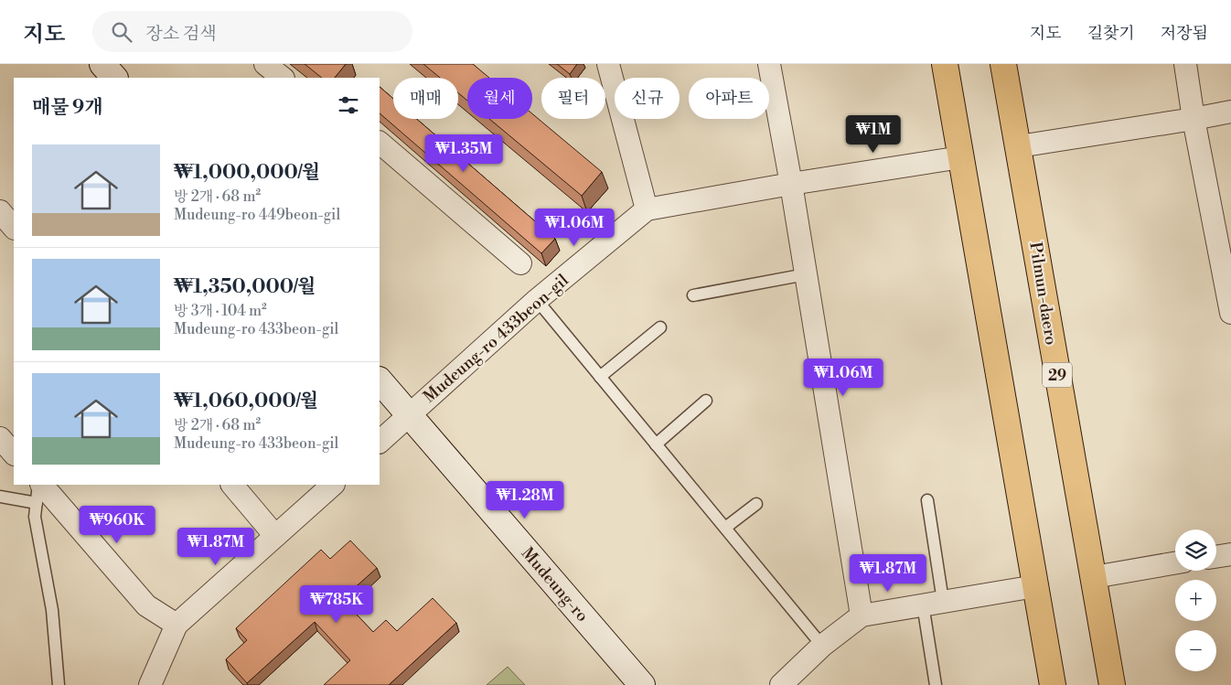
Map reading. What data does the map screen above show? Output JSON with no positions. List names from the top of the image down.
{
  "streets": {
    "main road": ["Pilmun-daero", "29"],
    "street": ["Mudeung-ro 433beon-gil", "Mudeung-ro"]
  },
  "crossings": [
    ["Mudeung-ro 433beon-gil", "Mudeung-ro"]
  ],
  "page": {
    "header": "지도",
    "search": "장소 검색",
    "nav": ["지도", "길찾기", "저장됨"],
    "chip": [
      "매매",
      "월세",
      "필터",
      "신규",
      "아파트"
    ],
    "heading": "매물 9개",
    "price": [
      "₩1M",
      "₩1.35M",
      "₩1.06M",
      "₩1.06M",
      "₩1.28M",
      "₩960K",
      "₩1.87M",
      "₩1.87M",
      "₩785K"
    ],
    "list": [
      {
        "name": "₩1,000,000/월",
        "note": "방 2개 · 68 m² · Mudeung-ro 449beon-gil"
      },
      {
        "name": "₩1,350,000/월",
        "note": "방 3개 · 104 m² · Mudeung-ro 433beon-gil"
      },
      {
        "name": "₩1,060,000/월",
        "note": "방 2개 · 68 m² · Mudeung-ro 433beon-gil"
      }
    ],
    "map_buttons": ["+", "−"]
  }
}
